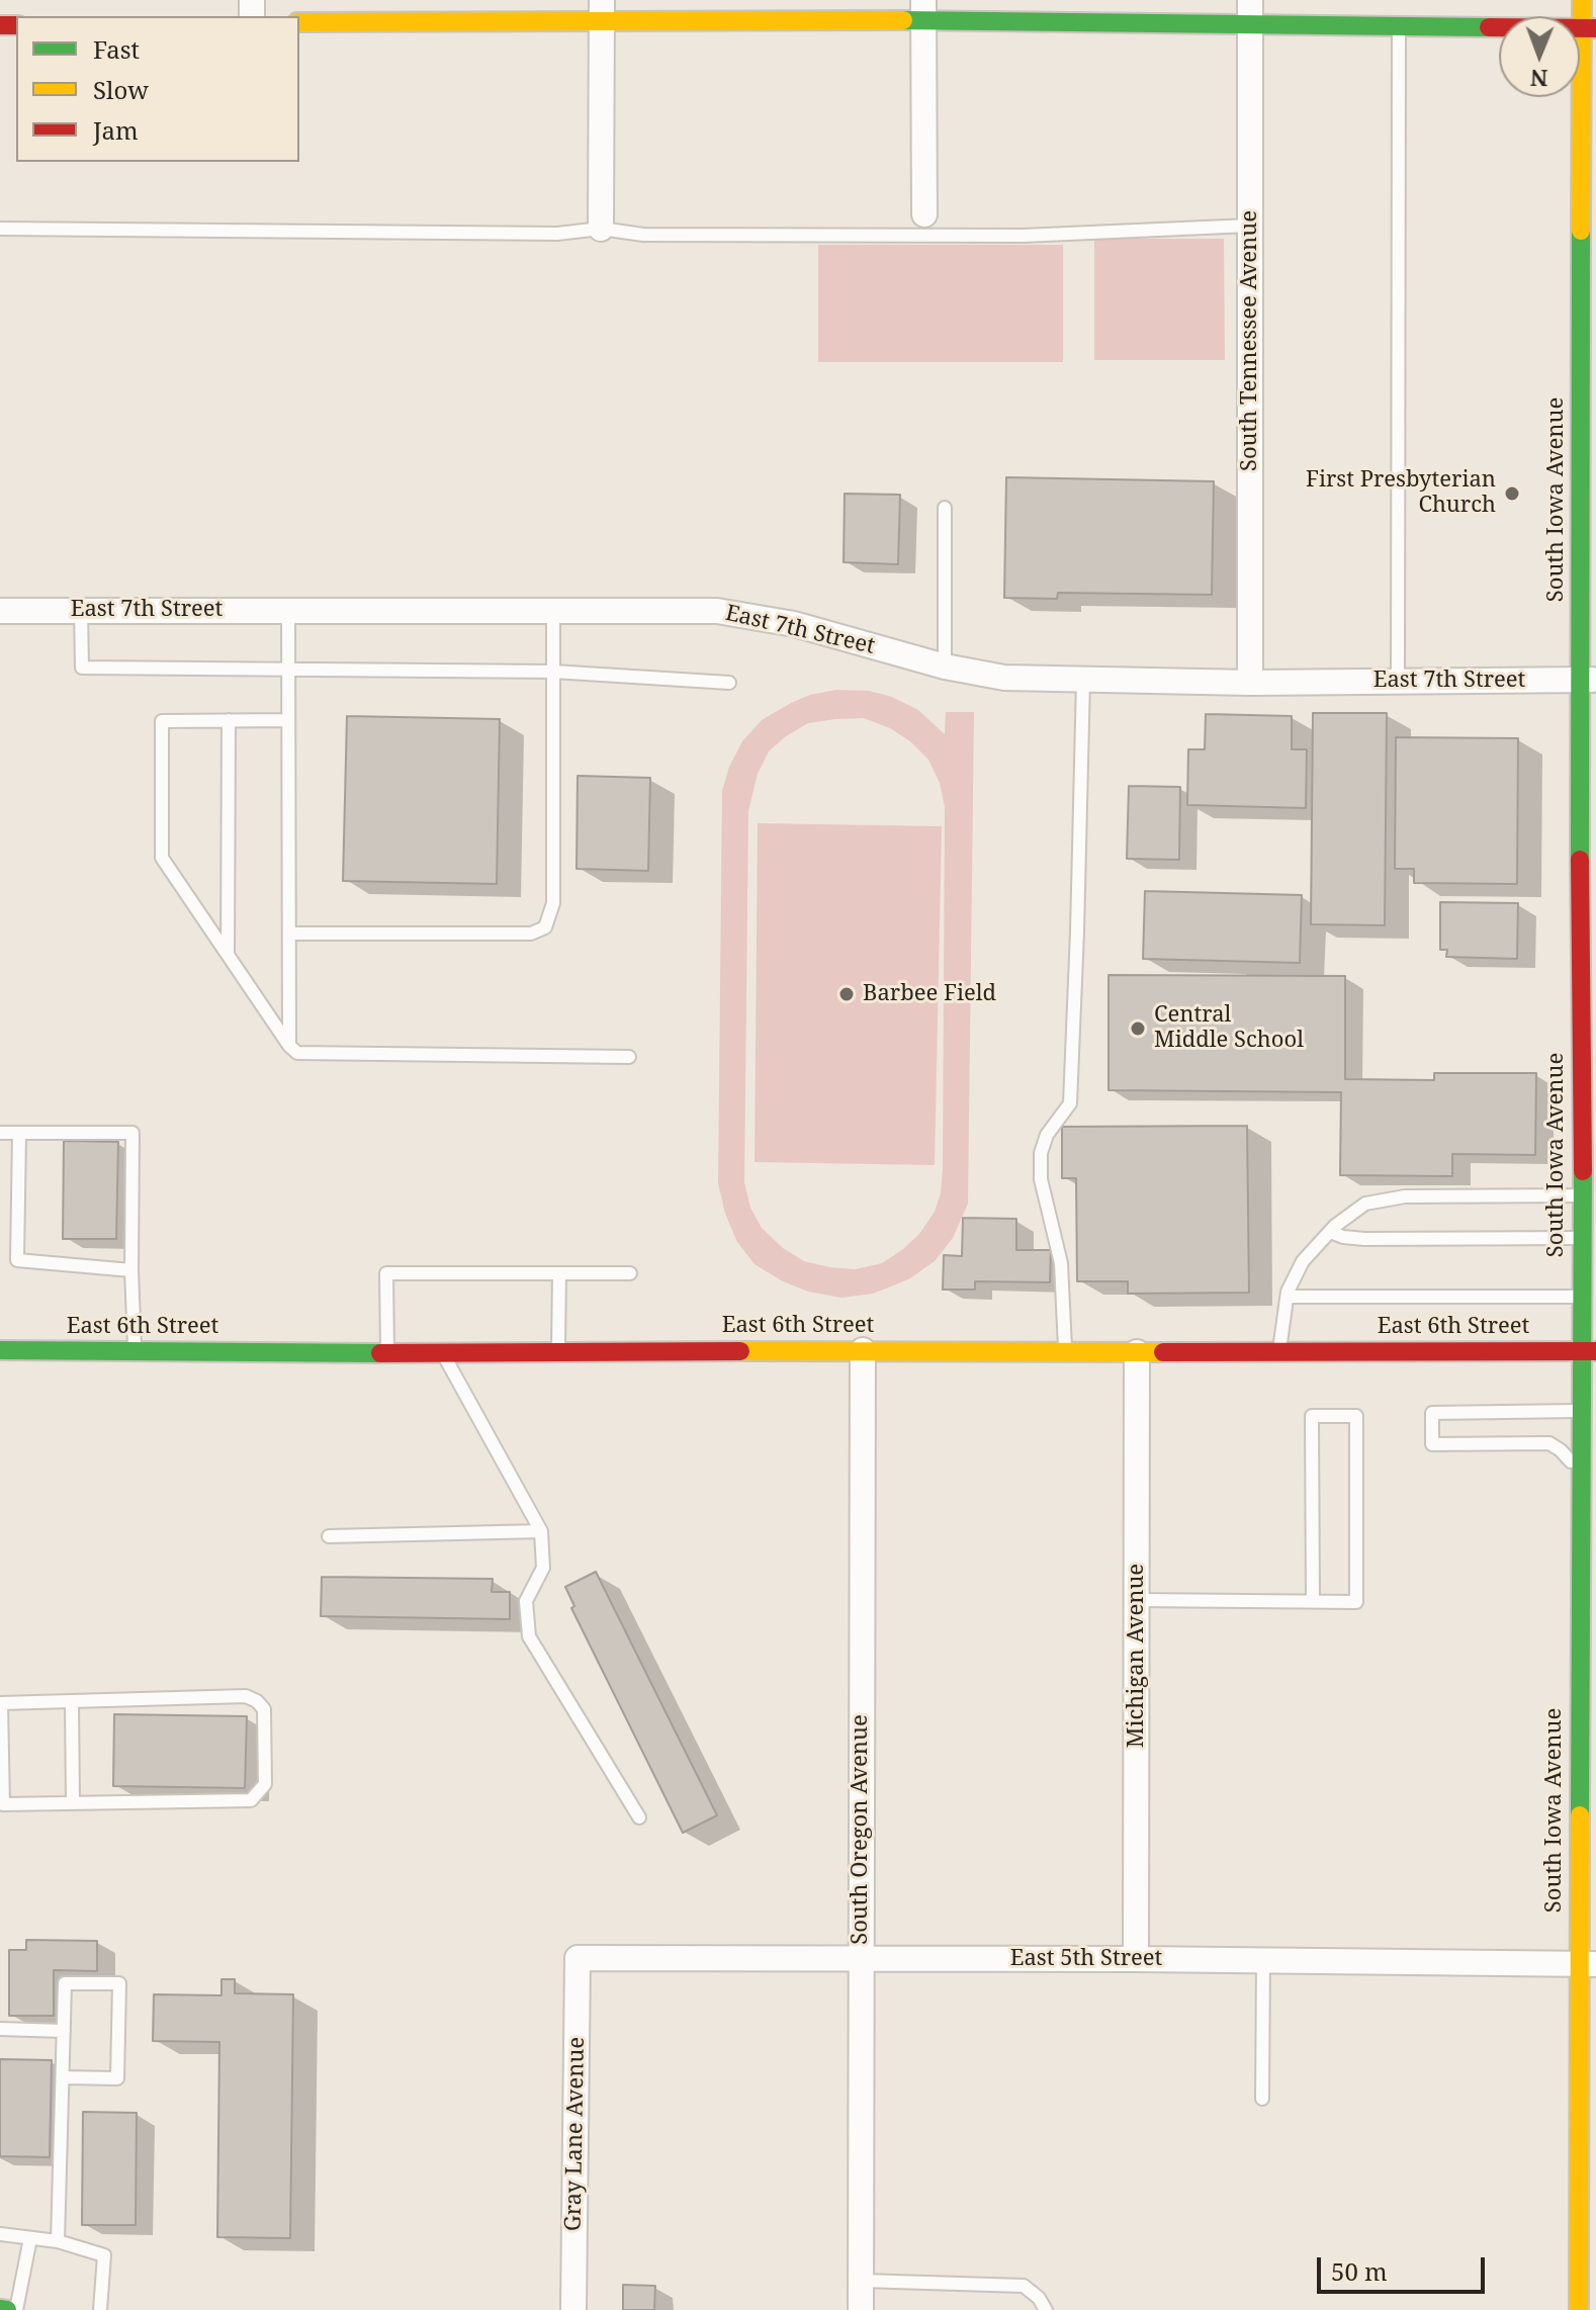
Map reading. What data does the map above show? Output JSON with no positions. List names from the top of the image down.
{
  "streets": {
    "street": [
      "South Tennessee Avenue",
      "South Iowa Avenue",
      "East 7th Street",
      "East 6th Street",
      "Michigan Avenue",
      "South Oregon Avenue",
      "East 5th Street",
      "Gray Lane Avenue"
    ]
  },
  "crossings": [
    ["South Tennessee Avenue", "East 7th Street"],
    ["South Iowa Avenue", "East 7th Street"],
    ["South Iowa Avenue", "East 6th Street"],
    ["South Iowa Avenue", "East 5th Street"],
    ["East 6th Street", "Michigan Avenue"],
    ["East 6th Street", "South Oregon Avenue"],
    ["Michigan Avenue", "East 5th Street"],
    ["South Oregon Avenue", "East 5th Street"],
    ["East 5th Street", "Gray Lane Avenue"]
  ],
  "places": ["First Presbyterian Church", "Barbee Field", "Central Middle School"],
  "legend": ["Fast", "Slow", "Jam"],
  "scale_bar": "50 m",
  "north": "bottom"
}
